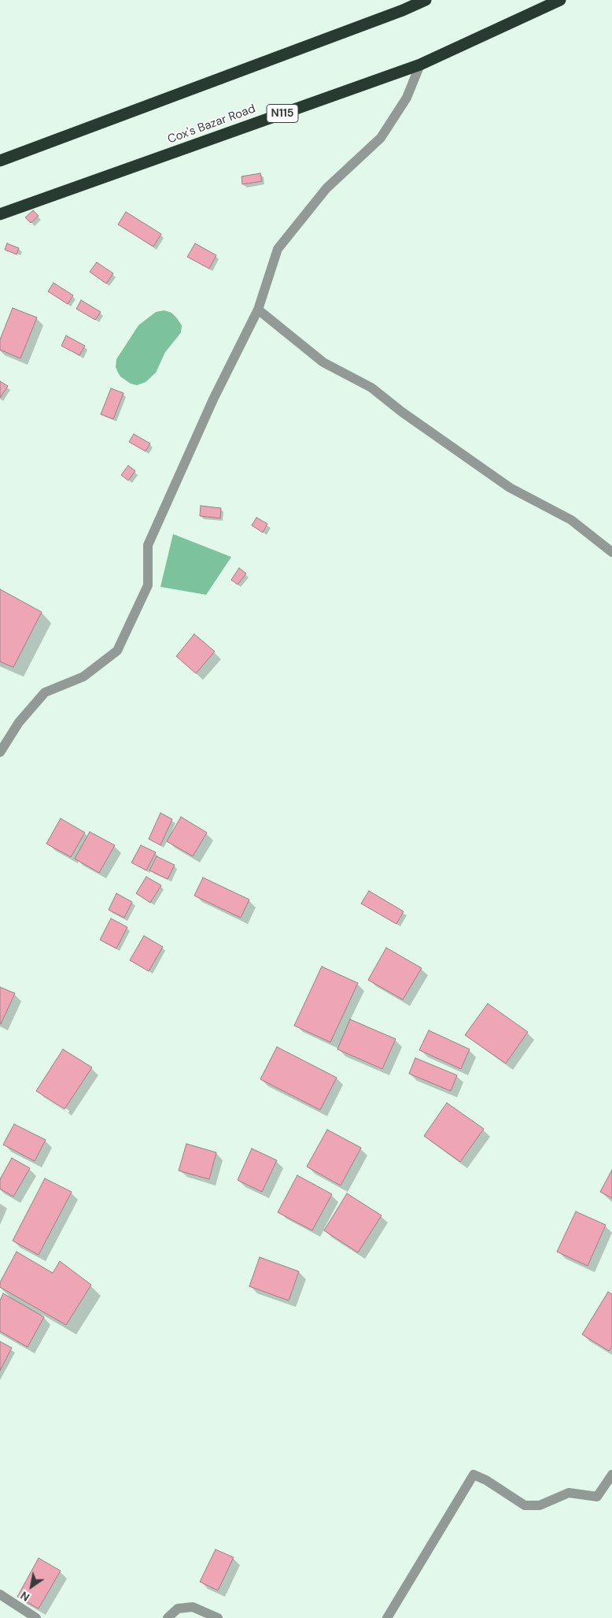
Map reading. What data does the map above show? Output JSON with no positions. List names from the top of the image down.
{
  "streets": {
    "highway": ["N115", "Cox's Bazar Road"]
  },
  "north": "bottom left"
}
